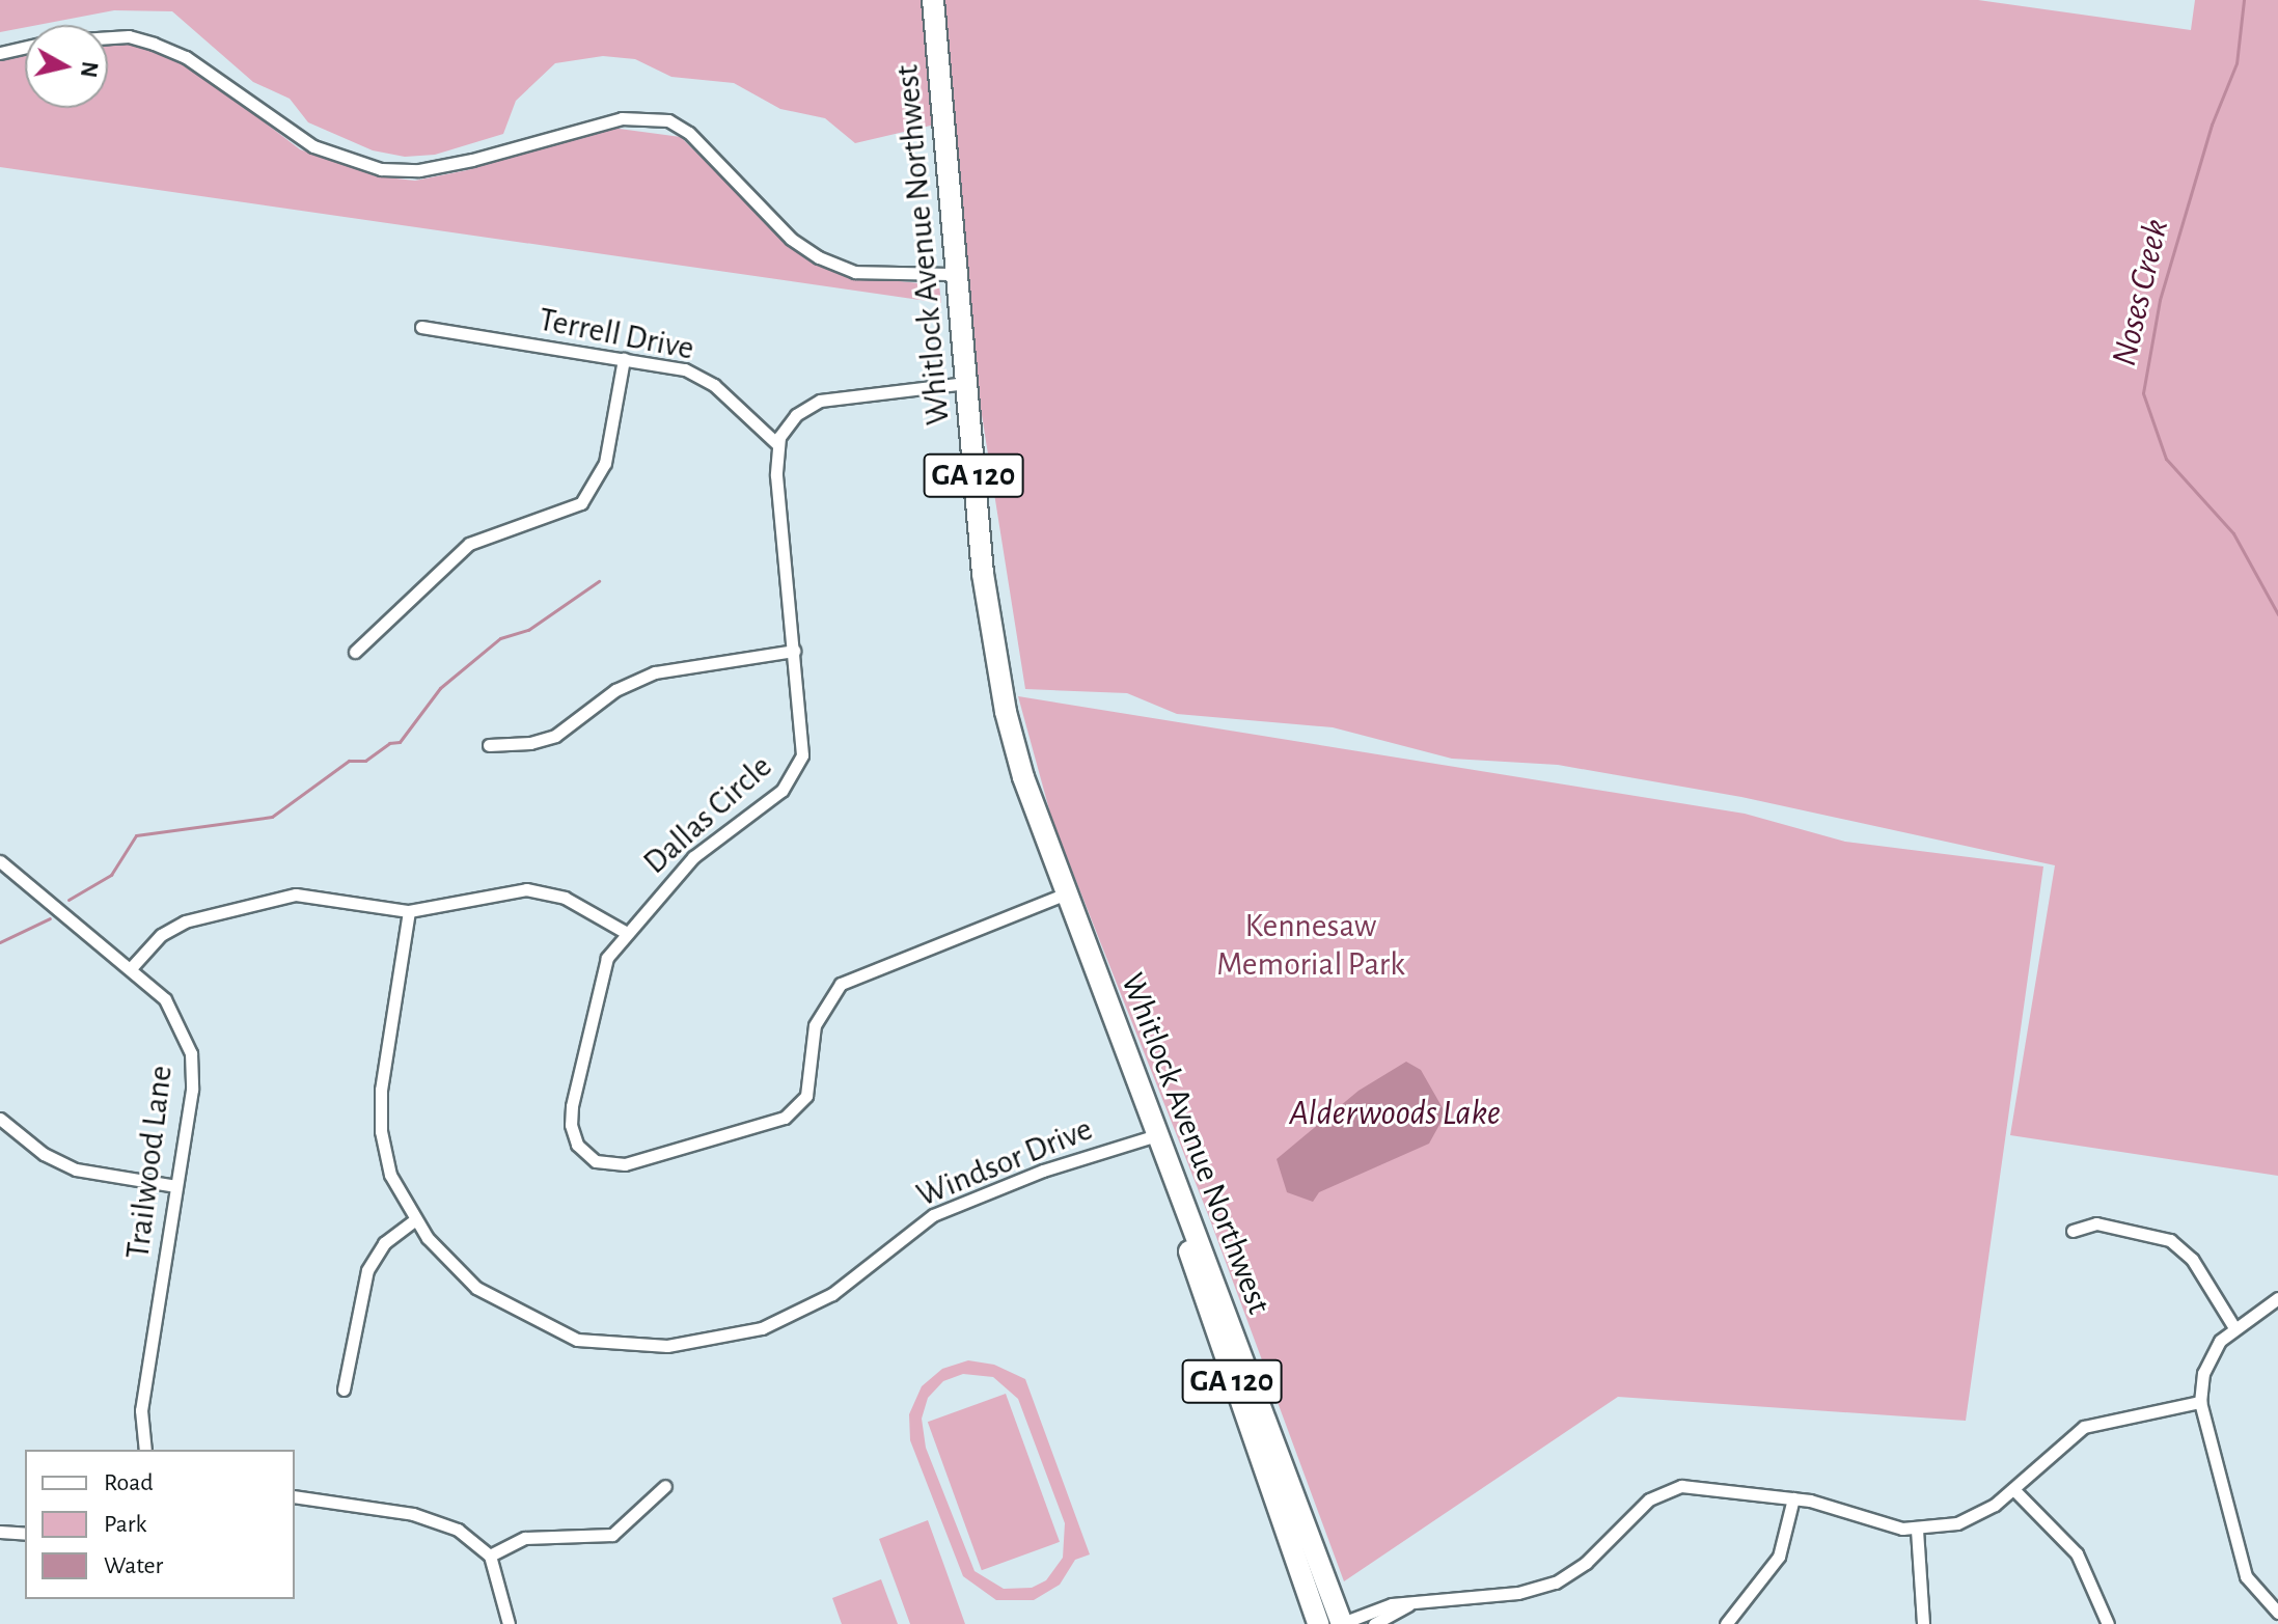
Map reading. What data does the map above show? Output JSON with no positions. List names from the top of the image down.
{
  "streets": {
    "highway": ["Whitlock Avenue Northwest", "GA 120"],
    "street": [
      "Terrell Drive",
      "Dallas Circle",
      "Trailwood Lane",
      "Windsor Drive"
    ]
  },
  "crossings": [
    ["Whitlock Avenue Northwest", "Dallas Circle"],
    ["Whitlock Avenue Northwest", "Windsor Drive"],
    ["Terrell Drive", "Dallas Circle"]
  ],
  "water": ["Noses Creek", "Alderwoods Lake"],
  "parks": ["Kennesaw Memorial Park"],
  "legend": ["Road", "Park", "Water"],
  "north": "right"
}
